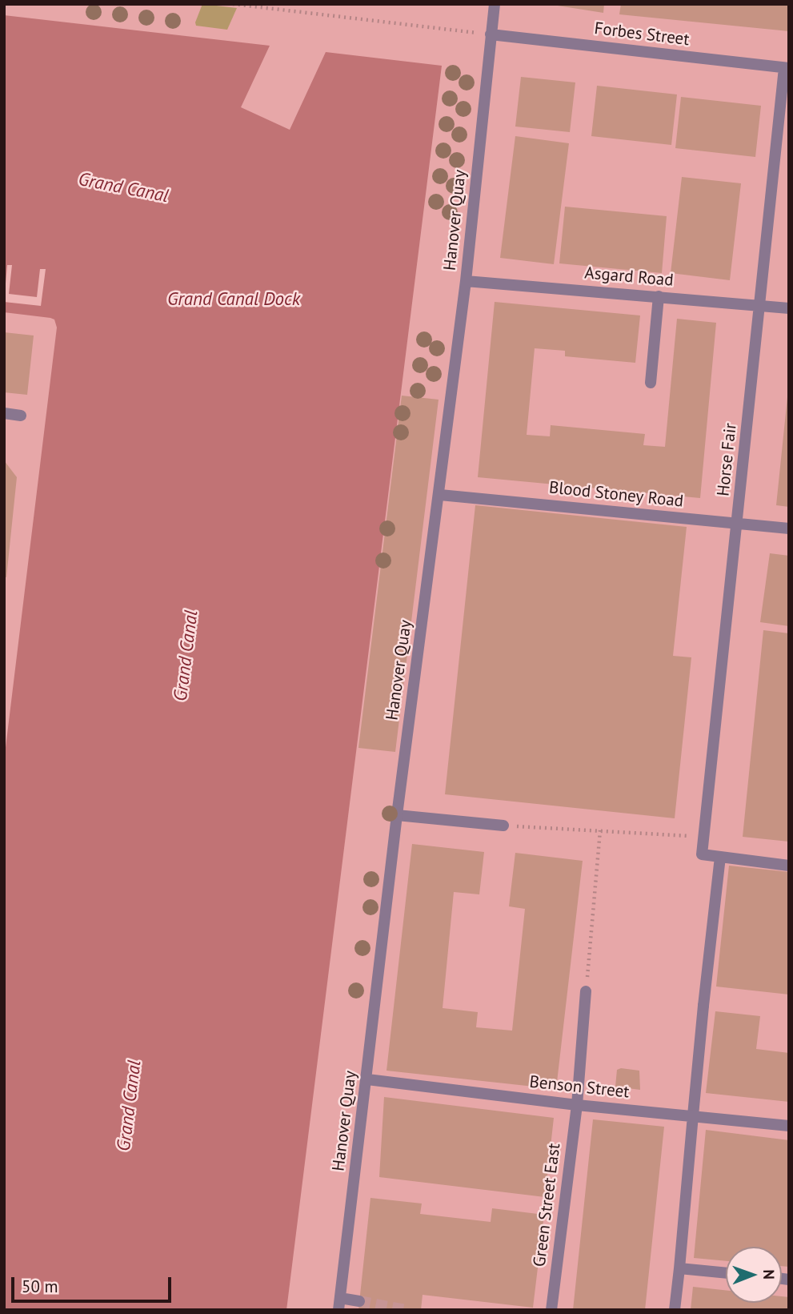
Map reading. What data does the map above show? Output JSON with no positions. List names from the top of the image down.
{
  "streets": {
    "street": [
      "Forbes Street",
      "Hanover Quay",
      "Asgard Road",
      "Horse Fair",
      "Blood Stoney Road",
      "Benson Street",
      "Green Street East"
    ]
  },
  "crossings": [
    ["Forbes Street", "Hanover Quay"],
    ["Forbes Street", "Horse Fair"],
    ["Hanover Quay", "Asgard Road"],
    ["Hanover Quay", "Blood Stoney Road"],
    ["Hanover Quay", "Benson Street"],
    ["Asgard Road", "Horse Fair"],
    ["Horse Fair", "Blood Stoney Road"],
    ["Benson Street", "Green Street East"]
  ],
  "water": ["Grand Canal", "Grand Canal Dock"],
  "scale_bar": "50 m",
  "north": "right"
}
